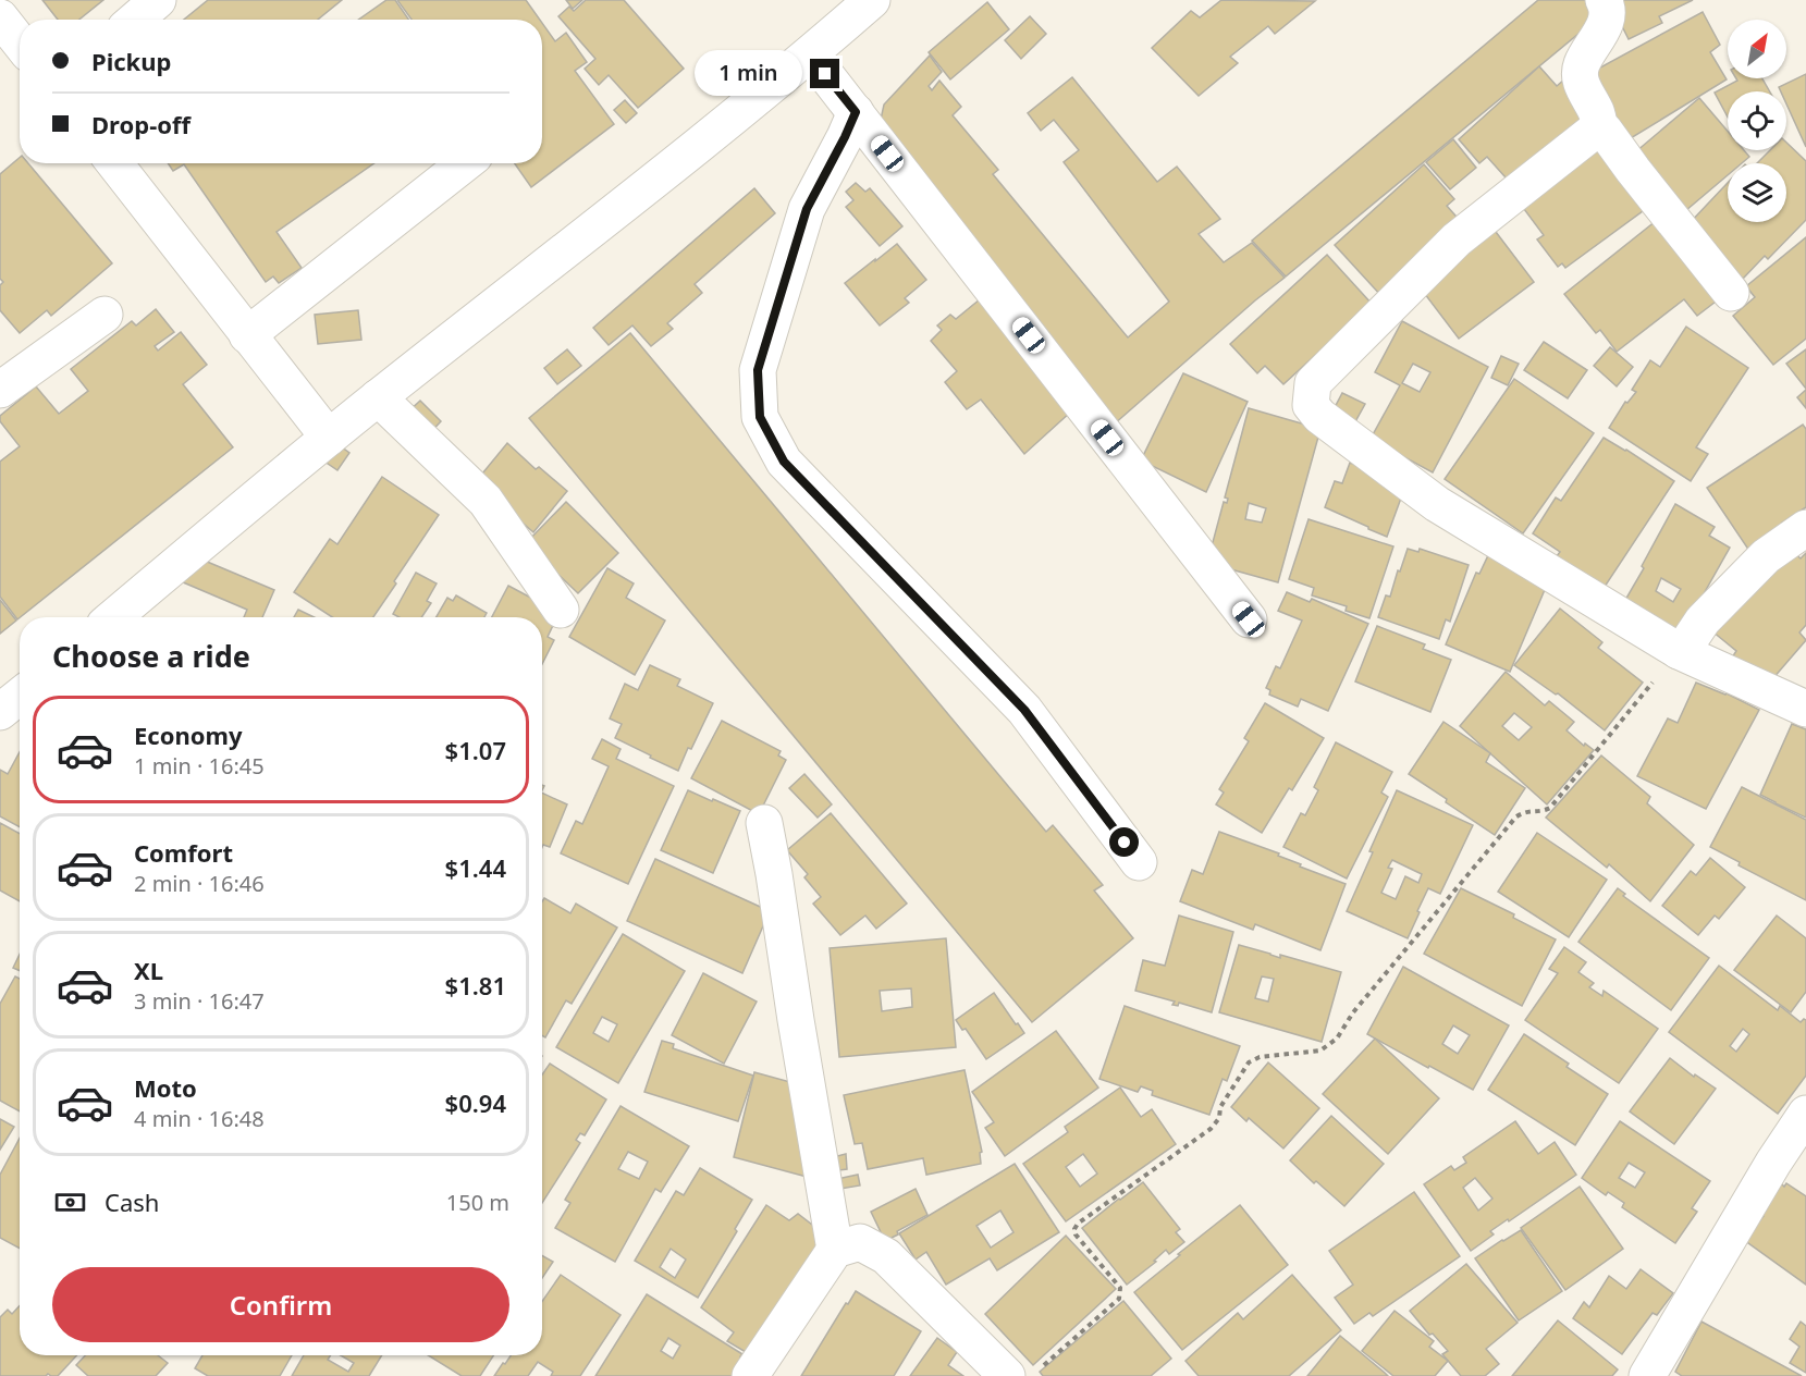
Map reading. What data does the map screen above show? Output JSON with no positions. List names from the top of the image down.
{
  "north": "top right",
  "page": {
    "banner": ["Pickup", "Drop-off"],
    "bubble": "1 min",
    "heading": "Choose a ride",
    "list": [
      {
        "name": "Economy",
        "note": "1 min · 16:45",
        "value": "$1.07"
      },
      {
        "name": "Comfort",
        "note": "2 min · 16:46",
        "value": "$1.44"
      },
      {
        "name": "XL",
        "note": "3 min · 16:47",
        "value": "$1.81"
      },
      {
        "name": "Moto",
        "note": "4 min · 16:48",
        "value": "$0.94"
      }
    ],
    "pay": ["Cash", "150 m"],
    "buttons": "Confirm"
  }
}
